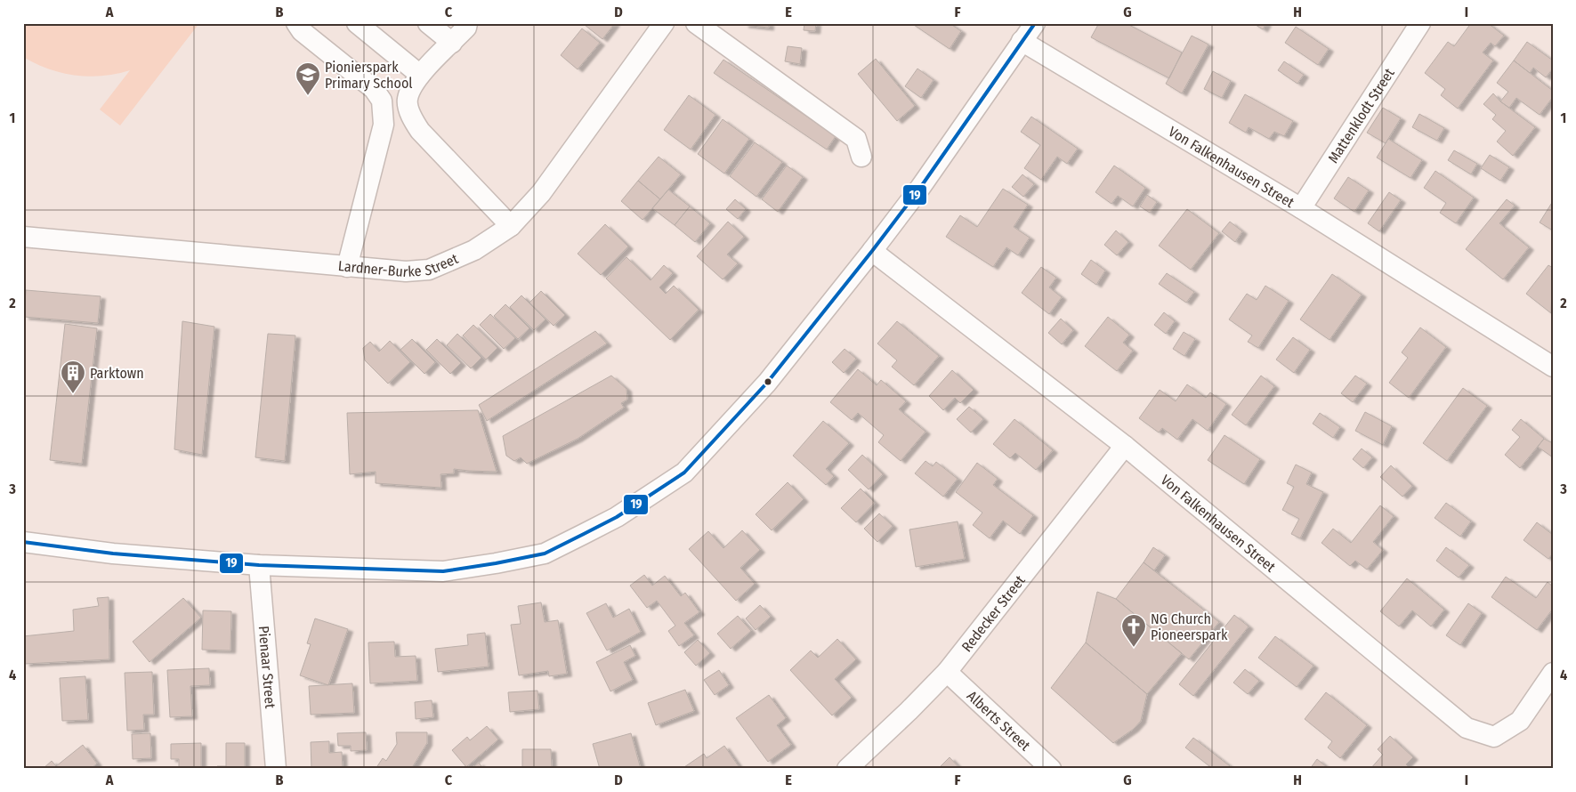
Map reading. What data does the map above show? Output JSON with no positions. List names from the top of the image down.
{
  "streets": {
    "street": [
      "Mattenklodt Street",
      "Von Falkenhausen Street",
      "Lardner-Burke Street",
      "Redecker Street",
      "Pienaar Street",
      "Alberts Street"
    ]
  },
  "crossings": [
    ["Mattenklodt Street", "Von Falkenhausen Street"],
    ["Von Falkenhausen Street", "Redecker Street"],
    ["Redecker Street", "Alberts Street"]
  ],
  "places": {
    "school or university": ["Pionierspark Primary School"],
    "building": ["Parktown"],
    "church": ["NG Church Pioneerspark"]
  },
  "lines": ["transit line 19"],
  "grid": {
    "columns": [
      "A",
      "B",
      "C",
      "D",
      "E",
      "F",
      "G",
      "H",
      "I"
    ],
    "rows": [
      "1",
      "2",
      "3",
      "4"
    ]
  }
}
